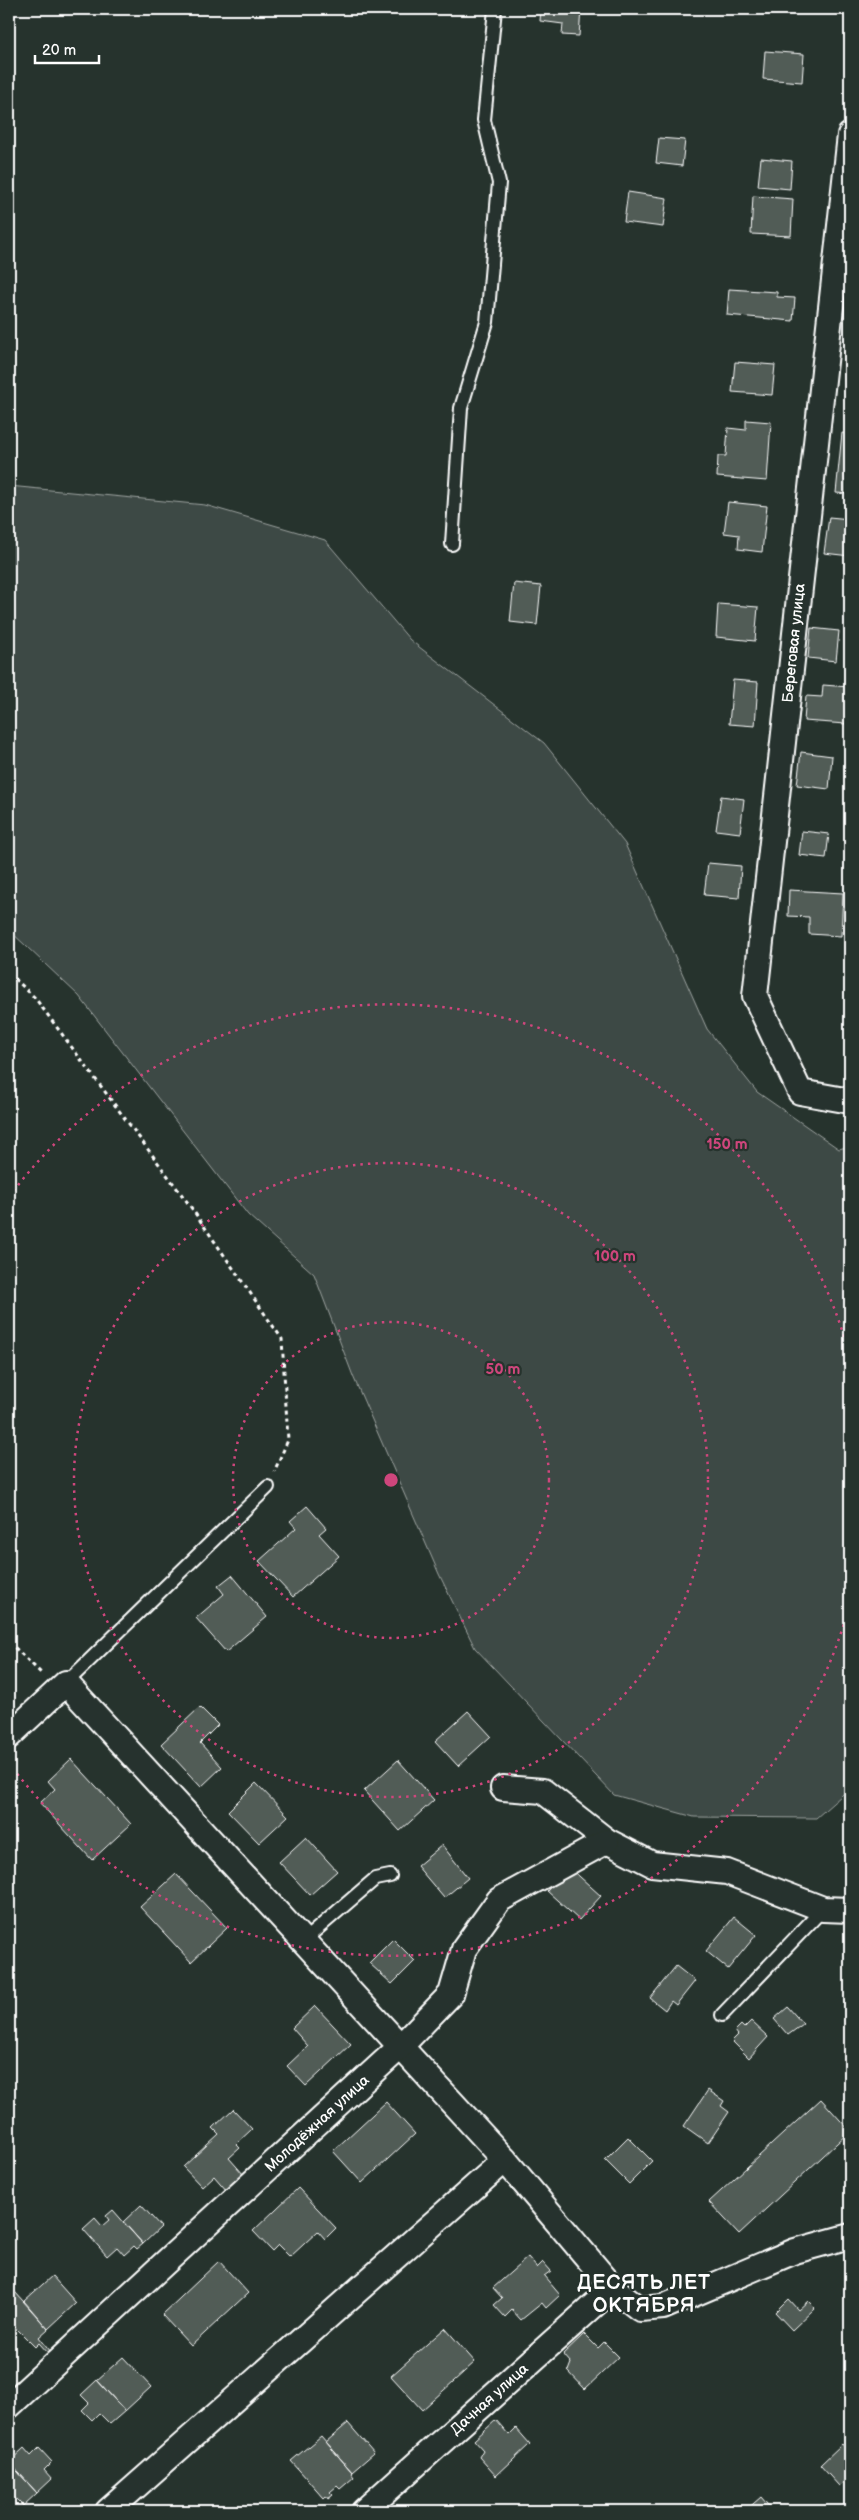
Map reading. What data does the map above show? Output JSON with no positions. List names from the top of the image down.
{
  "streets": {
    "street": ["Береговая улица", "Молодёжная улица", "Дачная улица"]
  },
  "districts": ["ДЕСЯТЬ ЛЕТ ОКТЯБРЯ"],
  "scale_bar": "20 m",
  "rings": ["150 m", "100 m", "50 m"]
}
